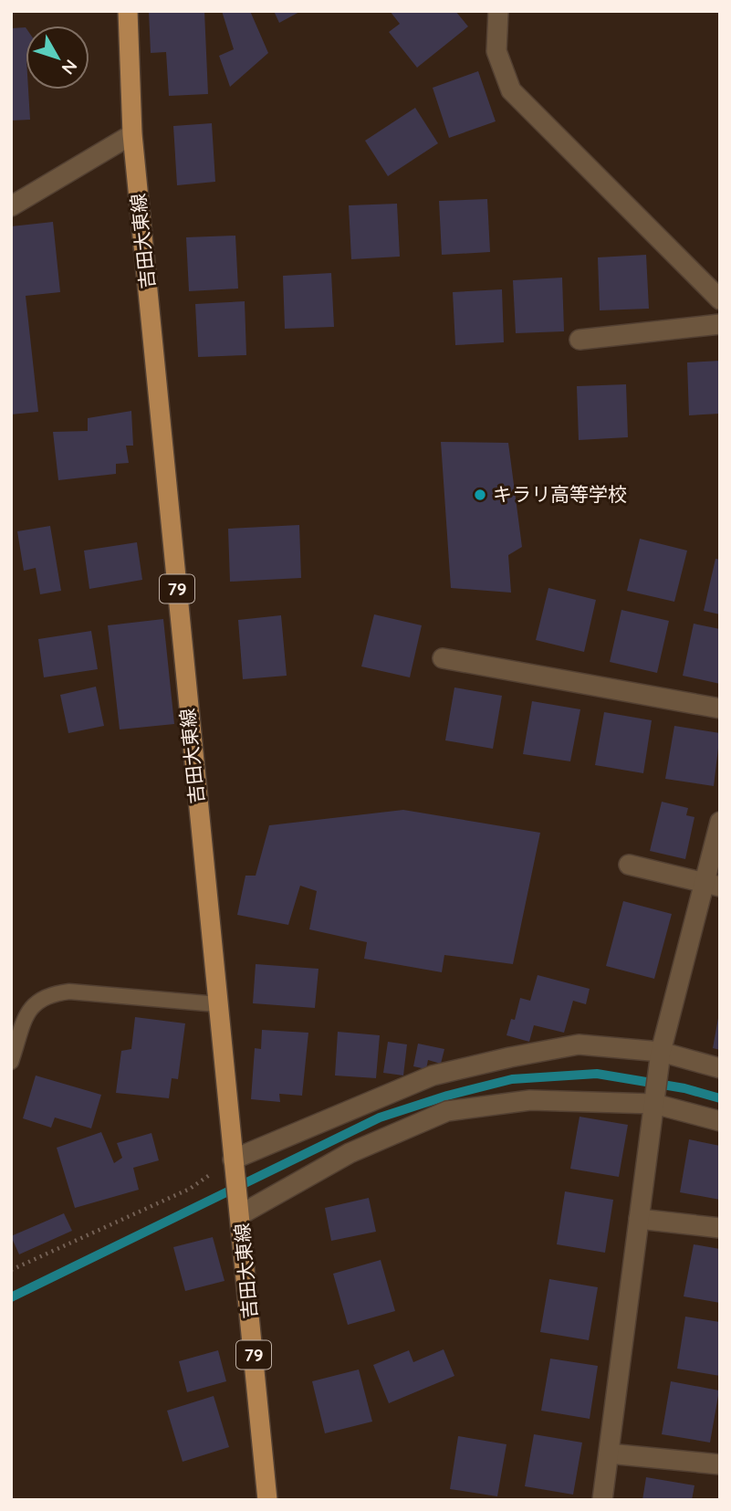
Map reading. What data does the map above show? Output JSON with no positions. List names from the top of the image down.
{
  "streets": {
    "main road": ["吉田大東線", "79"]
  },
  "places": ["キラリ高等学校"],
  "north": "bottom right"
}
